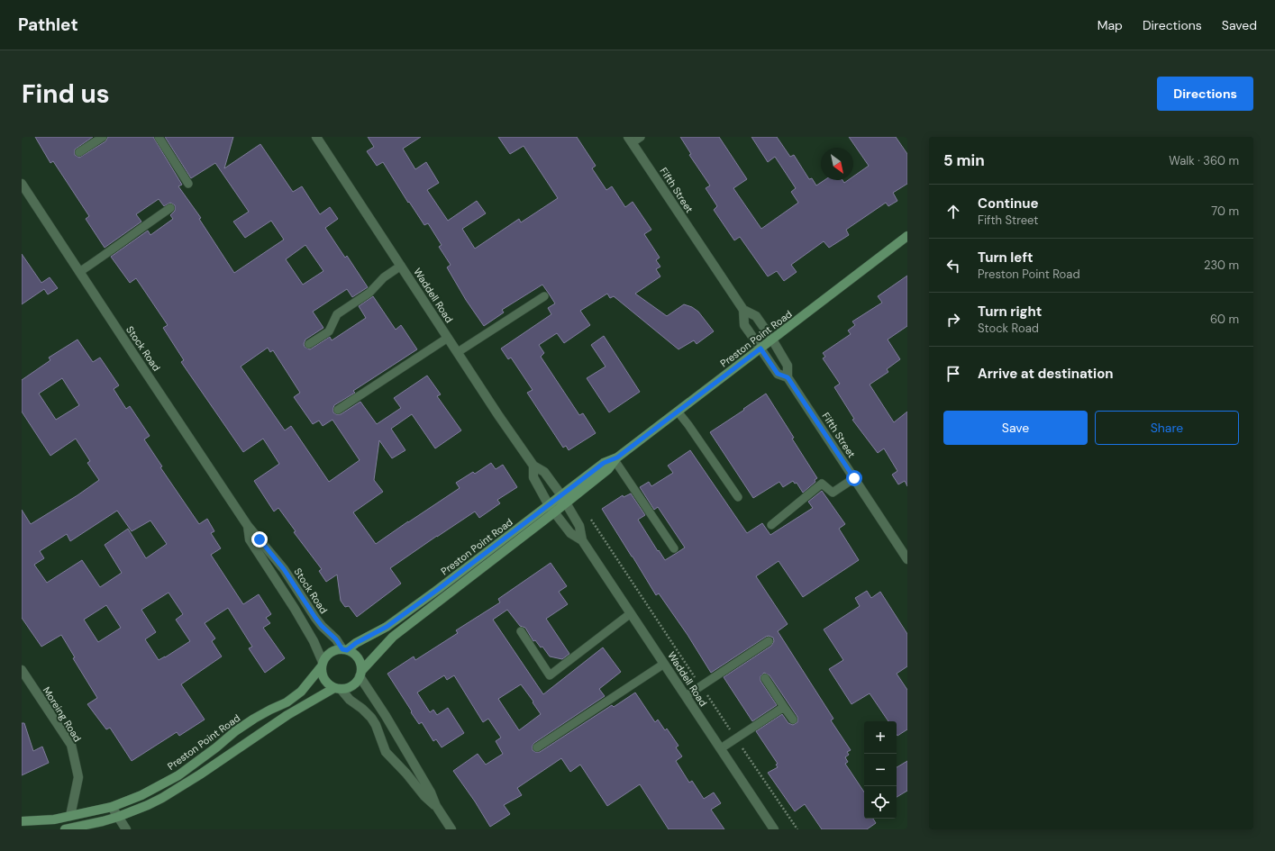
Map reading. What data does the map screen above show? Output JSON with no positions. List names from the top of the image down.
{
  "streets": {
    "main road": ["Preston Point Road", "Stock Road"],
    "street": ["Fifth Street", "Waddell Road", "Moreing Road"]
  },
  "crossings": [
    ["Fifth Street", "Preston Point Road"],
    ["Waddell Road", "Preston Point Road"],
    ["Preston Point Road", "Stock Road"],
    ["Preston Point Road", "Moreing Road"]
  ],
  "north": "bottom right",
  "page": {
    "header": "Pathlet",
    "nav": ["Map", "Directions", "Saved"],
    "buttons": [
      "Directions",
      ["Save", "Share"]
    ],
    "title": "Find us",
    "heading": ["5 min", "Walk · 360 m"],
    "list": [
      ["Continue", "Fifth Street", "70 m"],
      ["Turn left", "Preston Point Road", "230 m"],
      ["Turn right", "Stock Road", "60 m"],
      "Arrive at destination"
    ],
    "map_buttons": ["+", "−"]
  }
}
